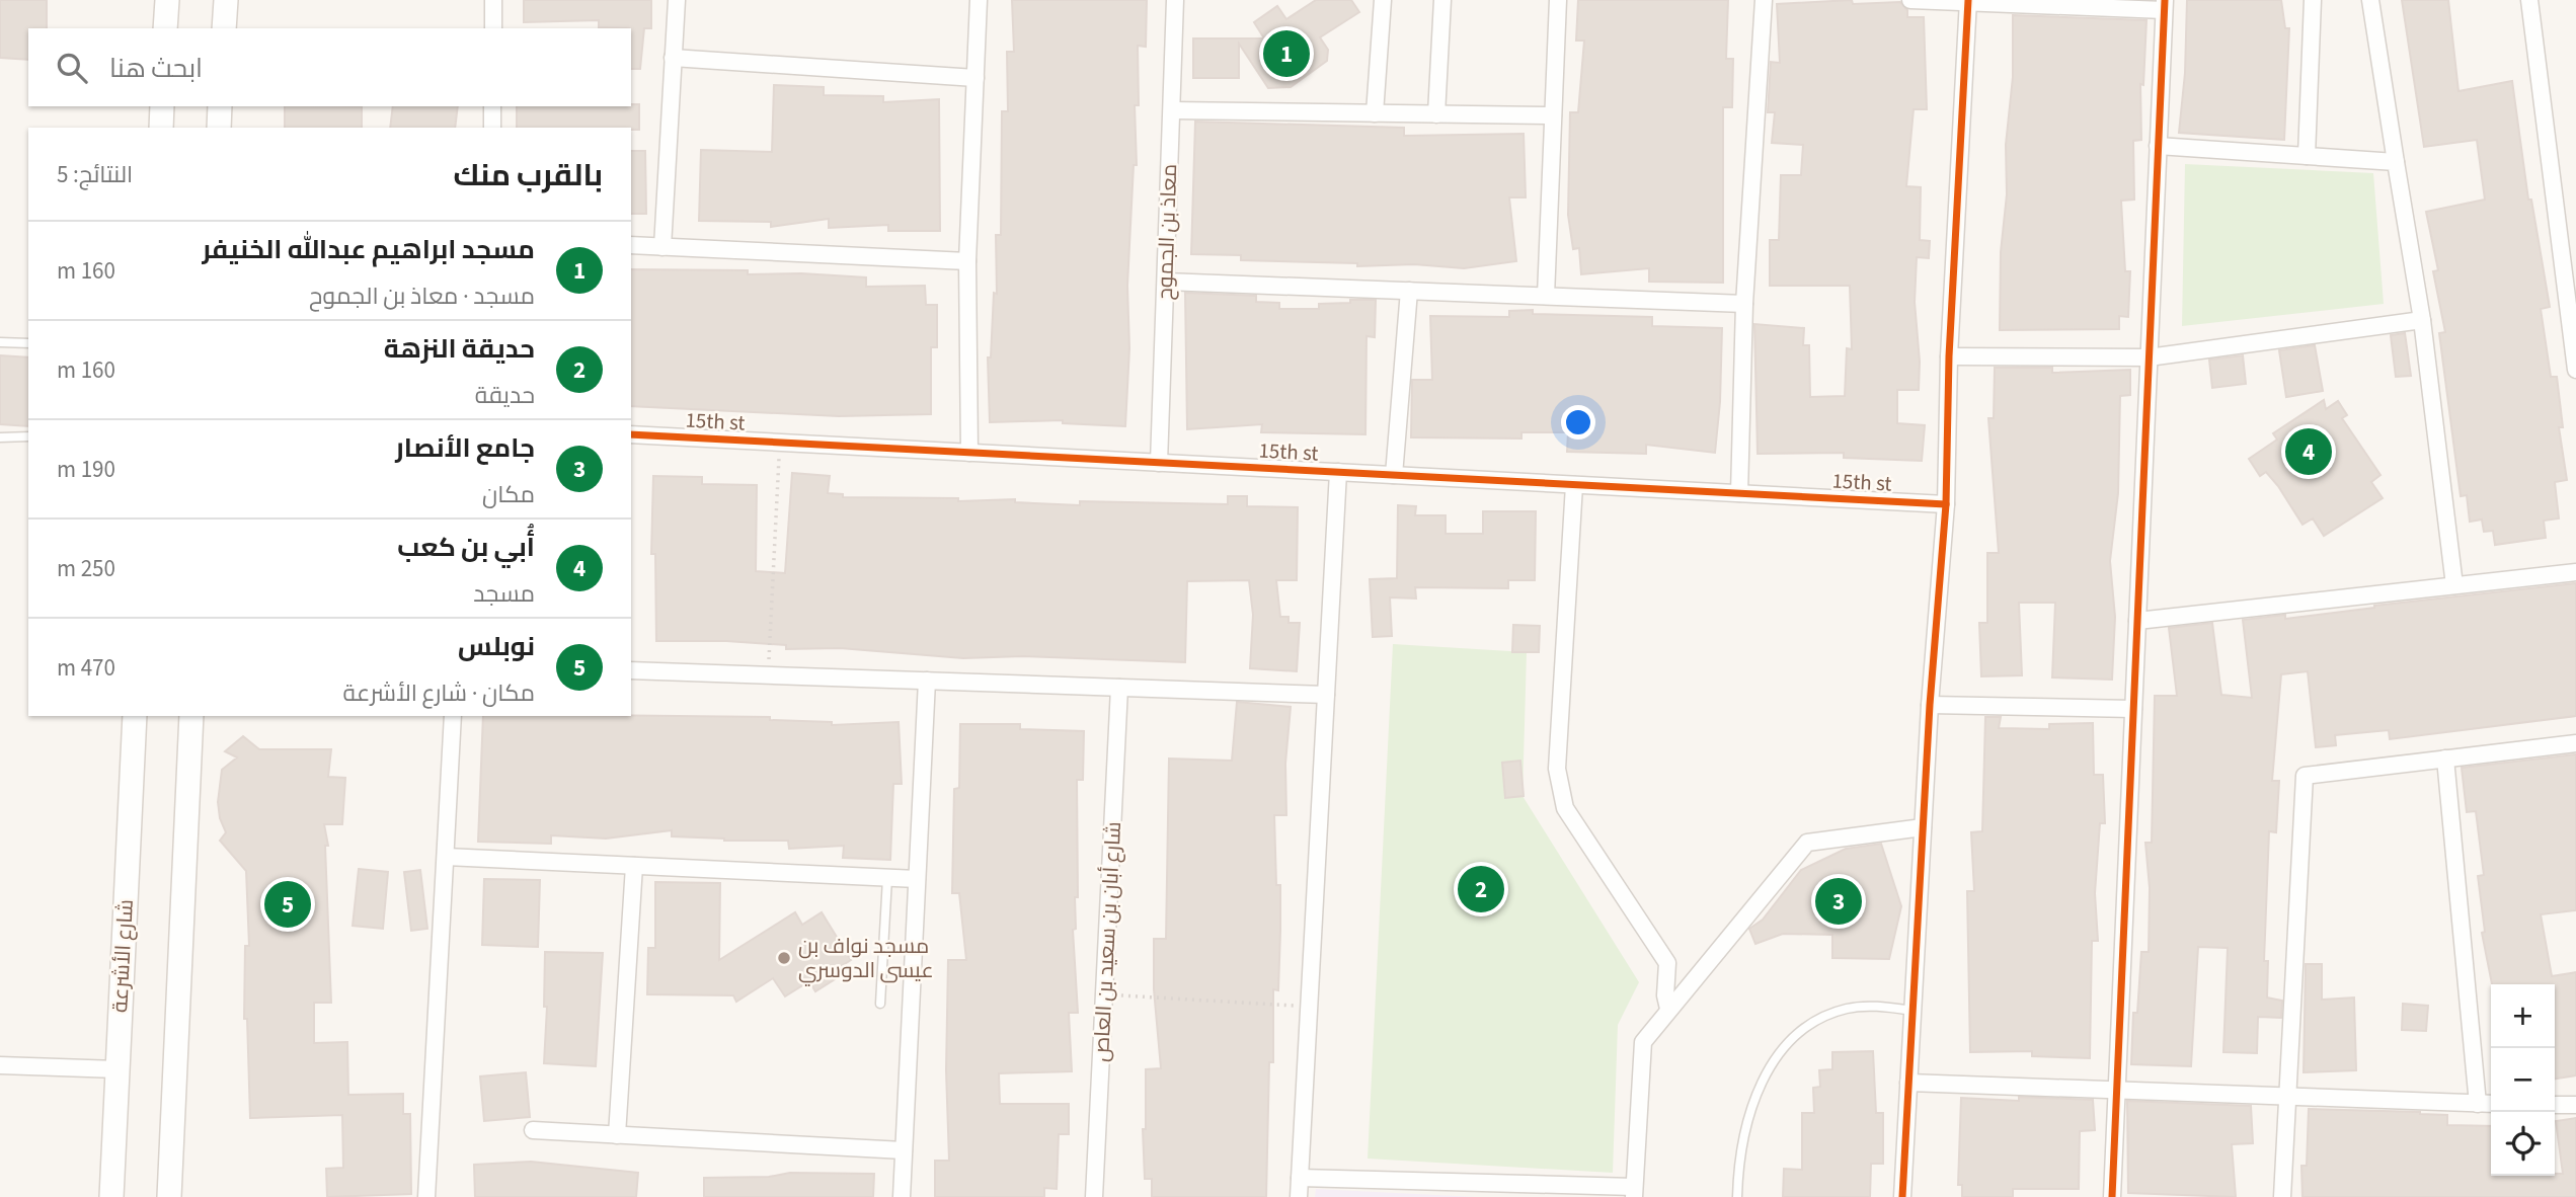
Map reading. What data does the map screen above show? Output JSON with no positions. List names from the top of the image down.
{
  "streets": {
    "street": [
      "معاذ بن الجموح",
      "15th st",
      "شارع أبان بن سعيد بن العاص",
      "شارع الأشرعة"
    ]
  },
  "crossings": [
    ["معاذ بن الجموح", "15th st"]
  ],
  "places": ["مسجد نواف بن عيسى الدوسري"],
  "page": {
    "pins": [
      "1",
      "4",
      "2",
      "3",
      "5"
    ],
    "search": "ابحث هنا",
    "heading": ["بالقرب منك", "النتائج: 5"],
    "list": [
      {
        "mark": "1",
        "name": "مسجد ابراهيم عبدالله الخنيفر",
        "note": "مسجد · معاذ بن الجموح",
        "value": "160 m"
      },
      {
        "mark": "2",
        "name": "حديقة النزهة",
        "note": "حديقة",
        "value": "160 m"
      },
      {
        "mark": "3",
        "name": "جامع الأنصار",
        "note": "مكان",
        "value": "190 m"
      },
      {
        "mark": "4",
        "name": "أُبي بن كعب",
        "note": "مسجد",
        "value": "250 m"
      },
      {
        "mark": "5",
        "name": "نوبلس",
        "note": "مكان · شارع الأشرعة",
        "value": "470 m"
      }
    ],
    "map_buttons": ["+", "−"]
  }
}
